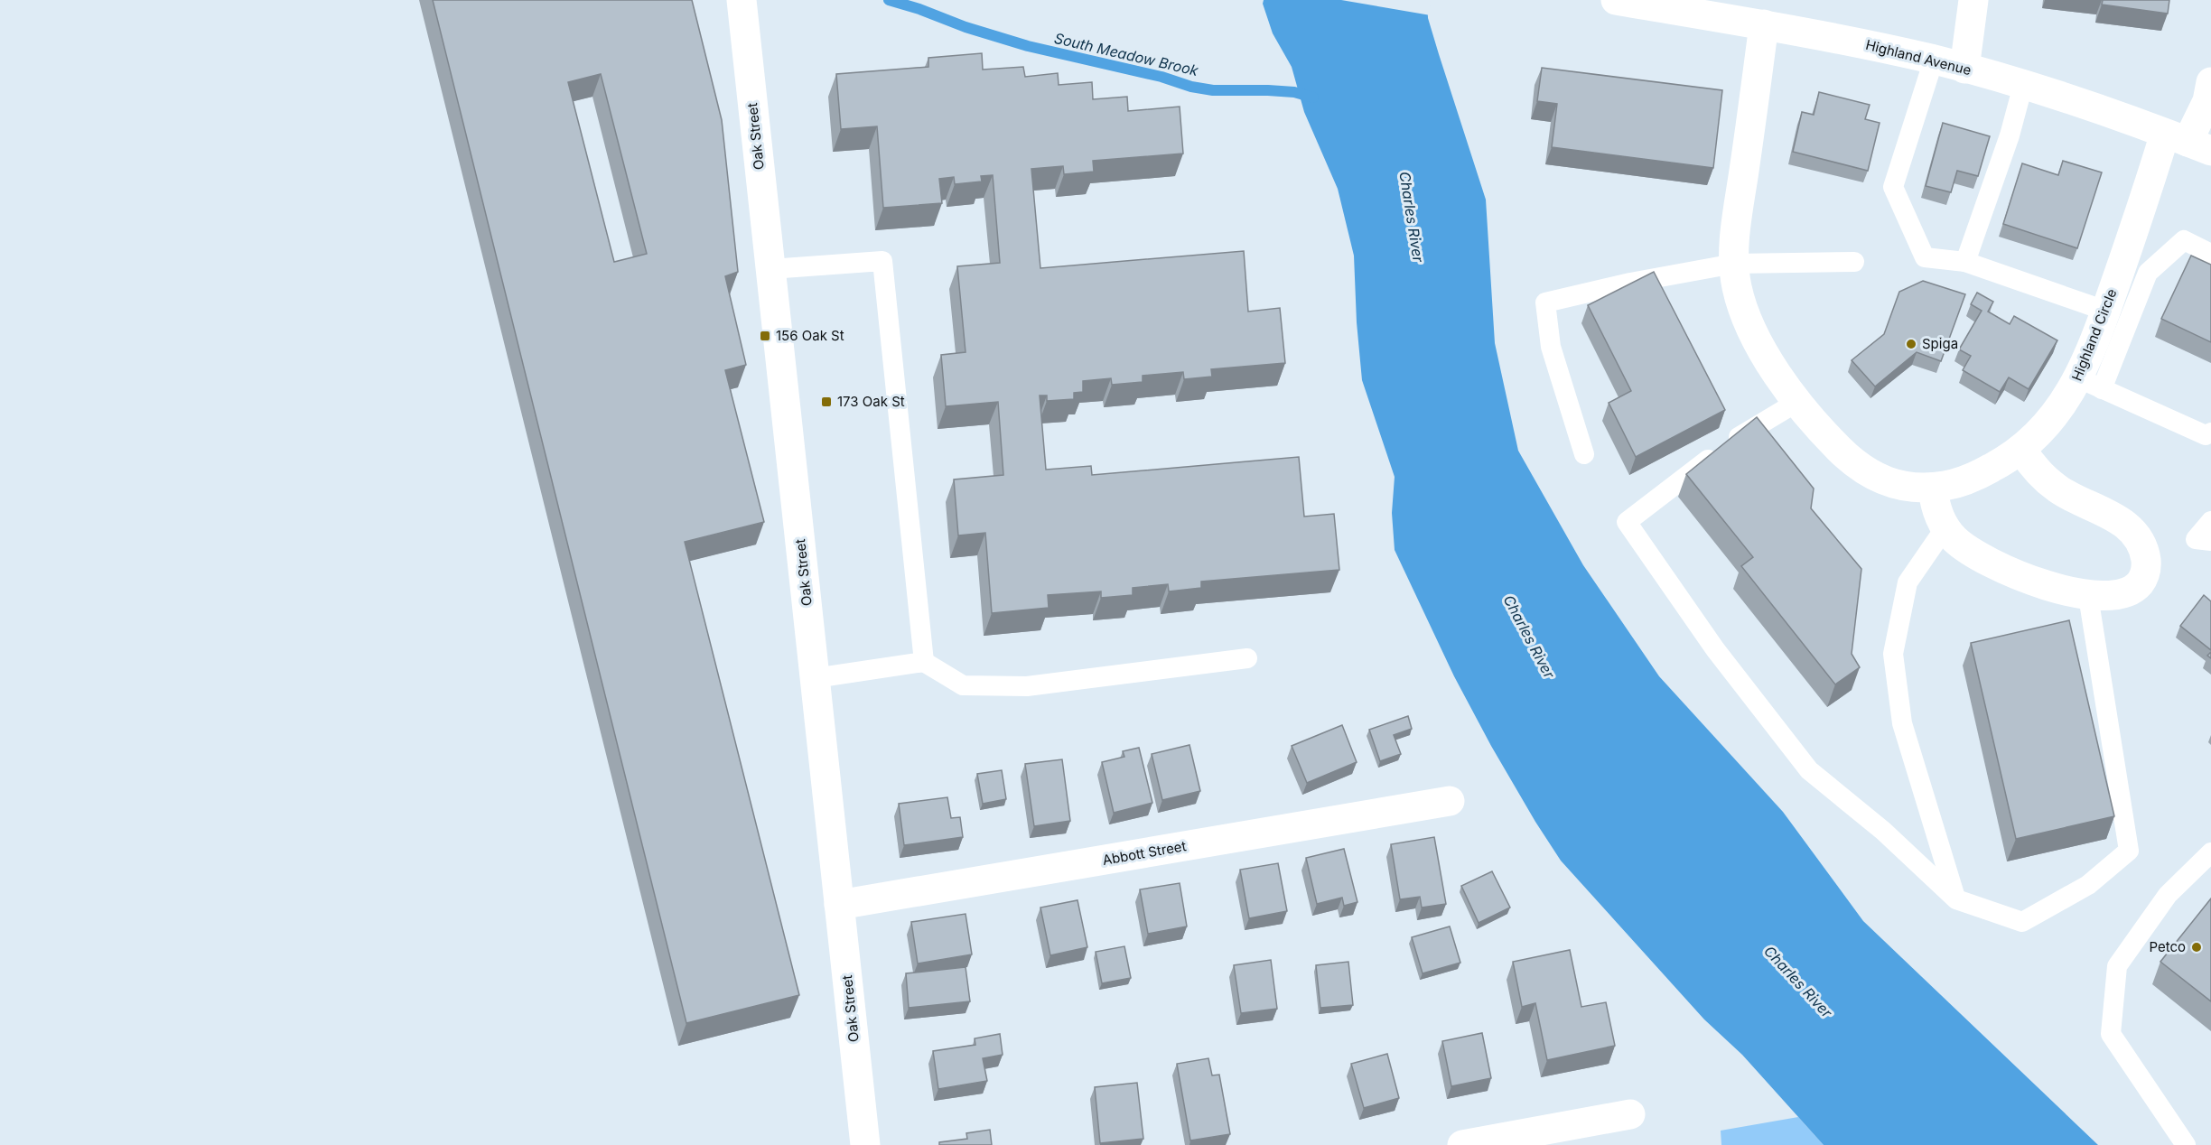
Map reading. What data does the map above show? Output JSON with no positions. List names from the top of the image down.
{
  "streets": {
    "street": [
      "Highland Avenue",
      "Oak Street",
      "Highland Circle",
      "Abbott Street"
    ]
  },
  "crossings": [
    ["Highland Avenue", "Highland Circle"],
    ["Oak Street", "Abbott Street"]
  ],
  "water": ["South Meadow Brook", "Charles River"],
  "places": {
    "transit": ["156 Oak St", "173 Oak St"],
    "other": ["Spiga", "Petco"]
  }
}
